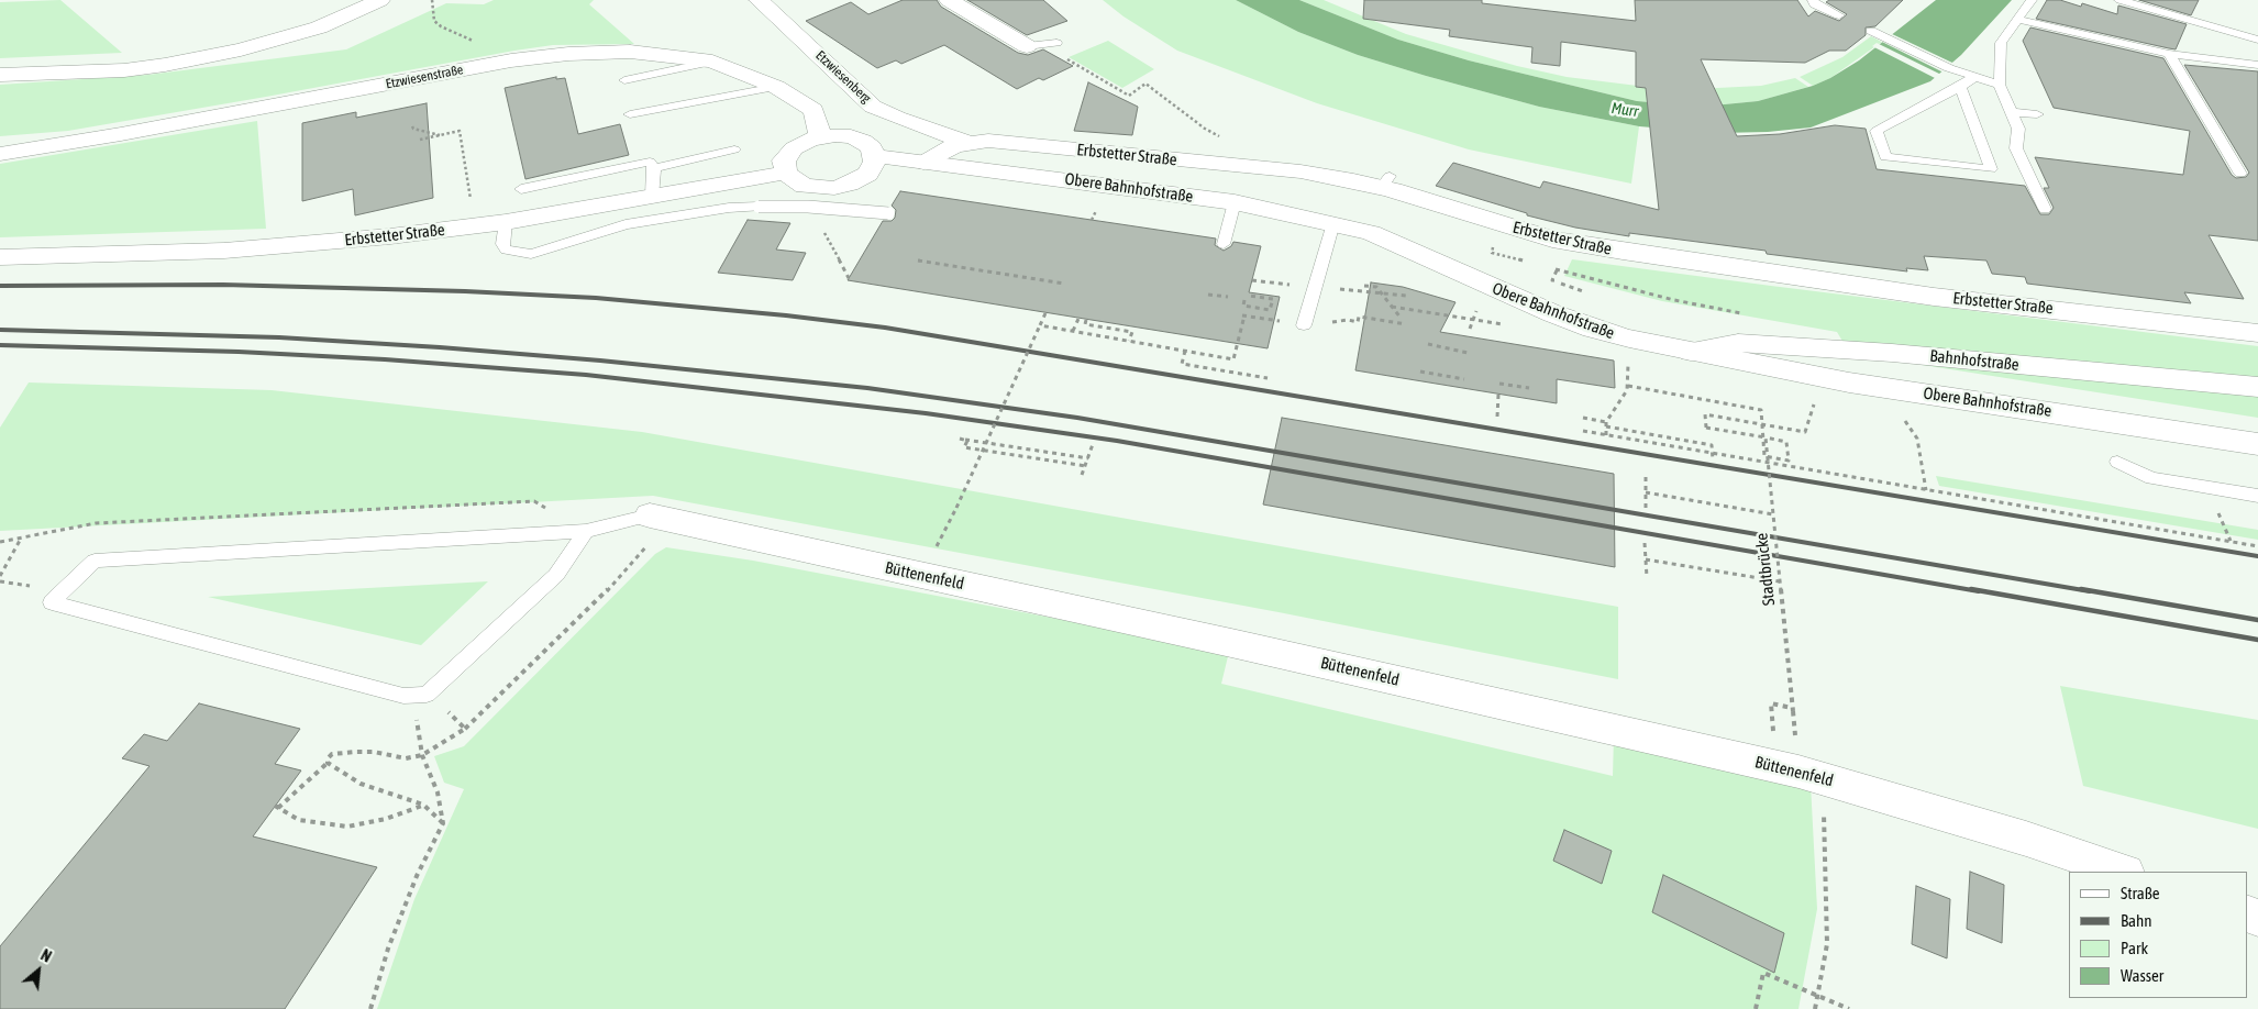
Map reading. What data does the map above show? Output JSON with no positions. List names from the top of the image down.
{
  "streets": {
    "street": [
      "Etzwiesenstraße",
      "Etzwiesenberg",
      "Erbstetter Straße",
      "Obere Bahnhofstraße",
      "Bahnhofstraße",
      "Büttenenfeld"
    ],
    "path": ["Stadtbrücke"]
  },
  "crossings": [
    ["Etzwiesenstraße", "Erbstetter Straße"],
    ["Etzwiesenberg", "Erbstetter Straße"],
    ["Erbstetter Straße", "Obere Bahnhofstraße"],
    ["Obere Bahnhofstraße", "Bahnhofstraße"]
  ],
  "water": ["Murr"],
  "legend": [
    "Straße",
    "Bahn",
    "Park",
    "Wasser"
  ],
  "north": "top right"
}
